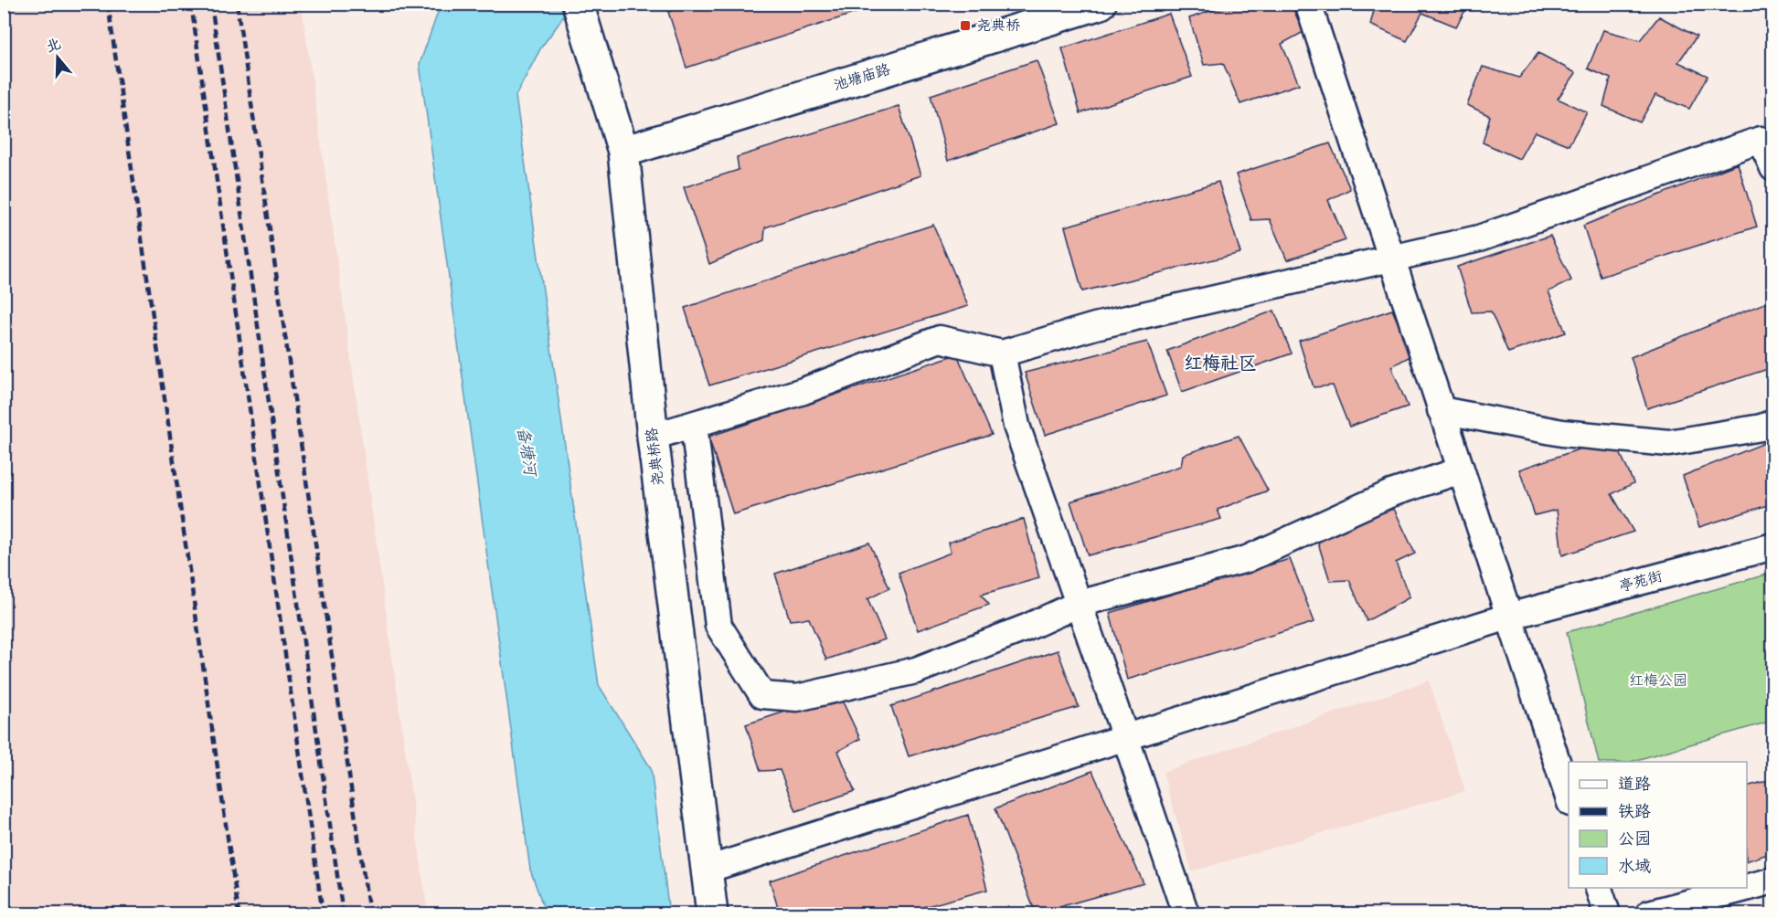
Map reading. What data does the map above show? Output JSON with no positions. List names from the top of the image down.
{
  "streets": {
    "street": ["池塘庙路", "尧典桥路", "亭苑街"]
  },
  "crossings": [
    ["池塘庙路", "尧典桥路"],
    ["尧典桥路", "亭苑街"]
  ],
  "districts": ["红梅社区"],
  "water": ["备塘河"],
  "parks": ["红梅公园"],
  "places": {
    "transit": ["尧典桥"]
  },
  "legend": [
    "道路",
    "铁路",
    "公园",
    "水域"
  ],
  "north": "top"
}
